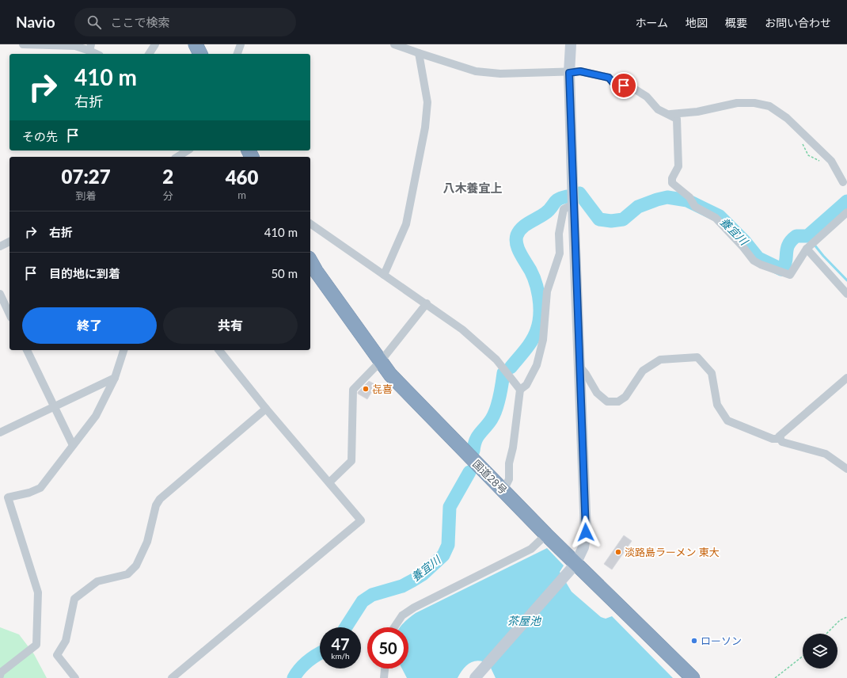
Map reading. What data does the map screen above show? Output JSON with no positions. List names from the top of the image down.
{
  "streets": {
    "highway": ["国道28号"]
  },
  "districts": ["八木養宜上"],
  "water": ["養宜川", "茶屋池"],
  "places": ["㐂喜", "淡路島ラーメン 東大", "ローソン"],
  "page": {
    "header": "Navio",
    "search": "ここで検索",
    "nav": [
      "ホーム",
      "地図",
      "概要",
      "お問い合わせ"
    ],
    "turn": ["410 m", "右折"],
    "then": "その先",
    "eta": [
      "07:27",
      "到着",
      "2",
      "分",
      "460",
      "m"
    ],
    "list": [
      {
        "name": "右折",
        "value": "410 m"
      },
      {
        "name": "目的地に到着",
        "value": "50 m"
      }
    ],
    "buttons": ["終了", "共有"],
    "speed": "47 km/h",
    "limit": "50"
  }
}
